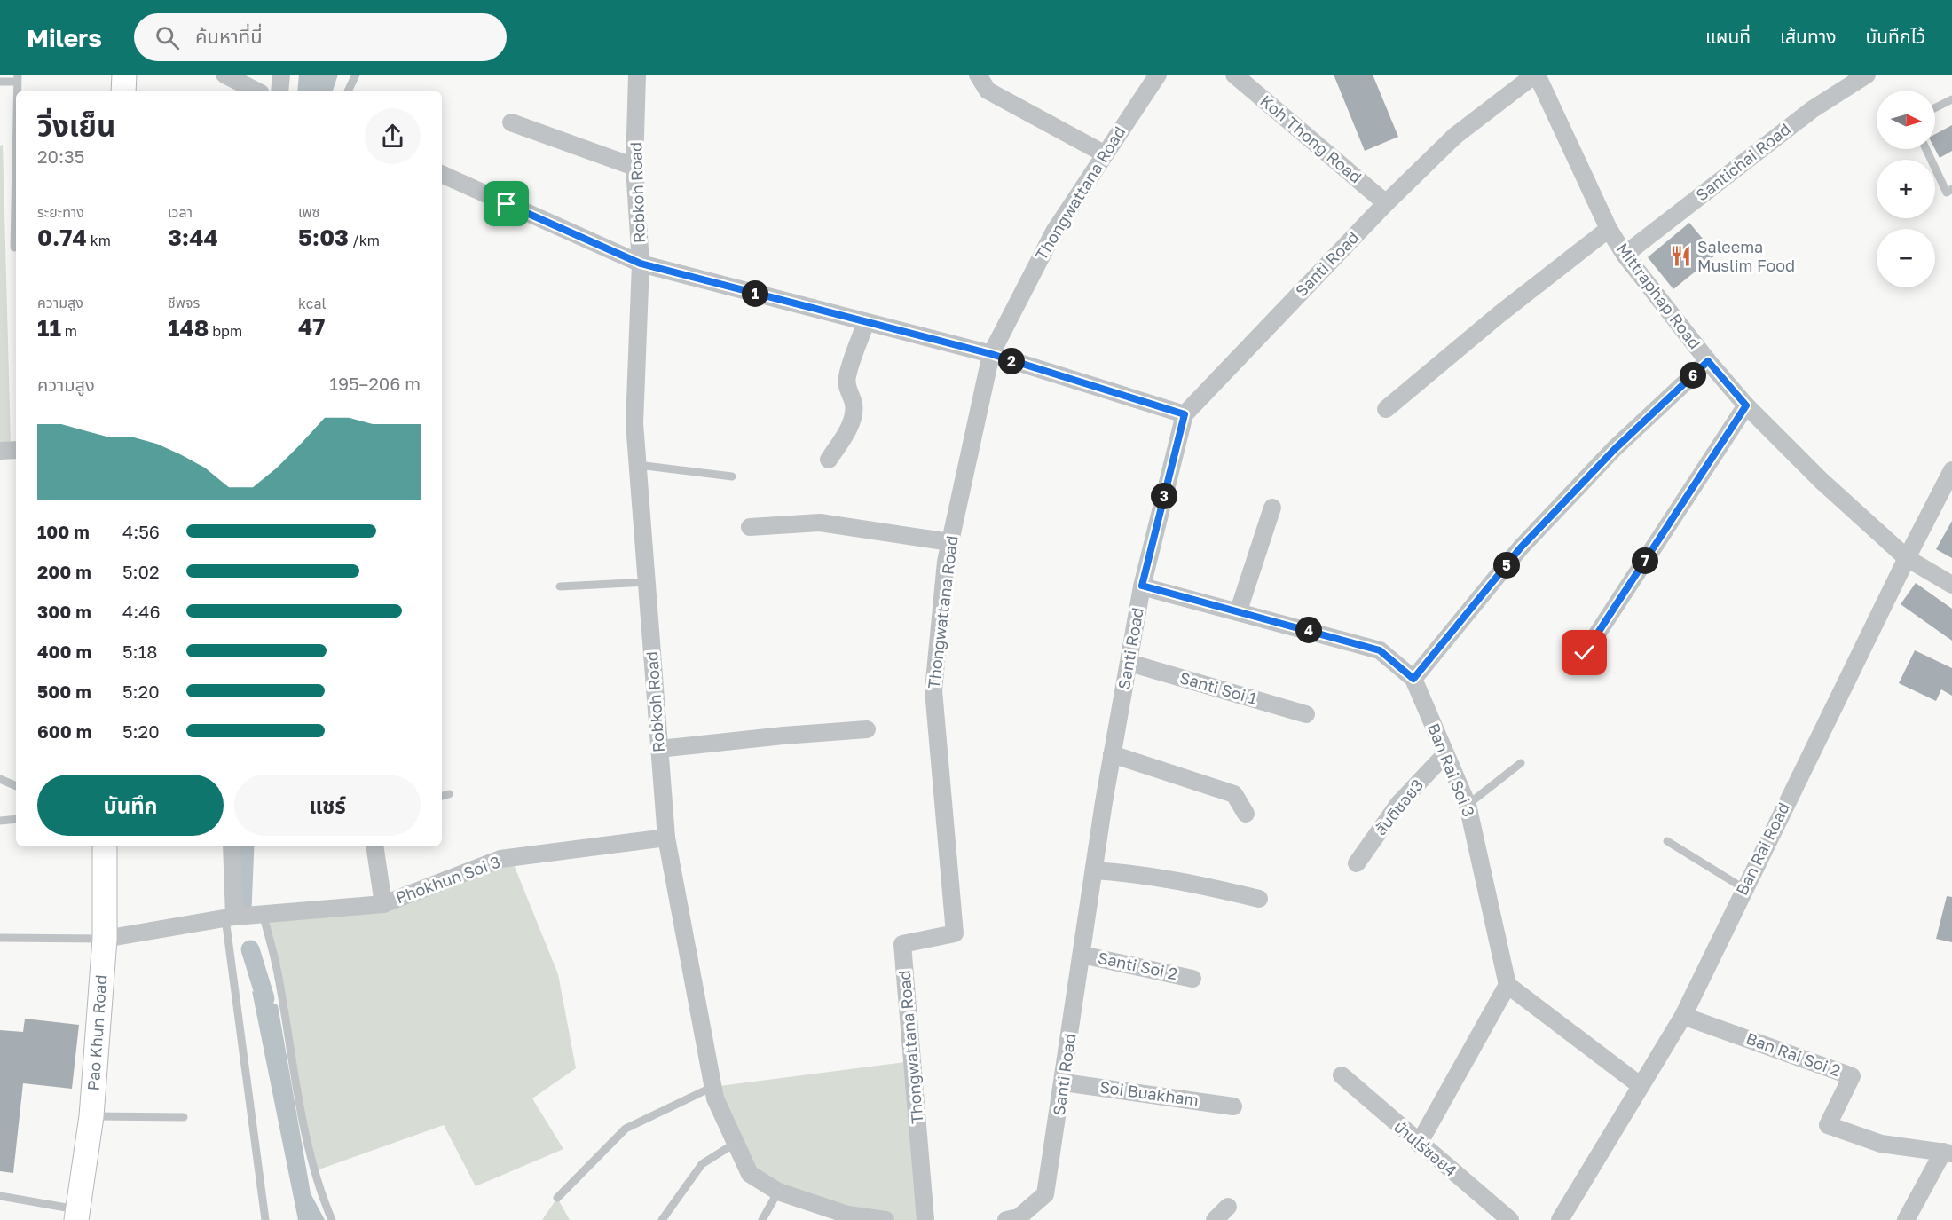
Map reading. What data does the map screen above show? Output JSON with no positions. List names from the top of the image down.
{
  "streets": {
    "main road": ["Pao Khun Road"],
    "street": [
      "Koh Thong Road",
      "Santichai Road",
      "Robkoh Road",
      "Thongwattana Road",
      "Santi Road",
      "Mittraphap Road",
      "Santi Soi 1",
      "Ban Rai Soi 3",
      "สันติซอย3",
      "Ban Rai Road",
      "Phokhun Soi 3",
      "Santi Soi 2",
      "Ban Rai Soi 2",
      "Soi Buakham",
      "บ้านไร่ซอย4"
    ]
  },
  "crossings": [
    ["Koh Thong Road", "Santi Road"],
    ["Santichai Road", "Mittraphap Road"],
    ["Robkoh Road", "Phokhun Soi 3"],
    ["Santi Road", "Mittraphap Road"],
    ["Santi Road", "Santi Soi 1"],
    ["Santi Road", "Ban Rai Soi 3"],
    ["Santi Road", "Santi Soi 2"],
    ["Santi Road", "Soi Buakham"],
    ["Mittraphap Road", "Ban Rai Road"],
    ["Ban Rai Soi 3", "สันติซอย3"],
    ["Ban Rai Road", "Ban Rai Soi 2"]
  ],
  "places": {
    "restaurant": ["Saleema Muslim Food"]
  },
  "north": "right",
  "page": {
    "header": "Milers",
    "search": "ค้นหาที่นี่",
    "nav": ["แผนที่", "เส้นทาง", "บันทึกไว้"],
    "map_buttons": ["+", "−"],
    "heading": ["วิ่งเย็น", "20:35"],
    "stats": [
      ["ระยะทาง", "0.74 km"],
      ["เวลา", "3:44"],
      ["เพซ", "5:03 /km"],
      ["ความสูง", "11 m"],
      ["ชีพจร", "148 bpm"],
      ["kcal", "47"]
    ],
    "pins": [
      "1",
      "2",
      "6",
      "3",
      "7",
      "5",
      "4"
    ],
    "chart": ["ความสูง", "195–206 m"],
    "list": [
      {
        "name": "100 m",
        "note": "4:56"
      },
      {
        "name": "200 m",
        "note": "5:02"
      },
      {
        "name": "300 m",
        "note": "4:46"
      },
      {
        "name": "400 m",
        "note": "5:18"
      },
      {
        "name": "500 m",
        "note": "5:20"
      },
      {
        "name": "600 m",
        "note": "5:20"
      }
    ],
    "buttons": ["บันทึก", "แชร์"]
  }
}
